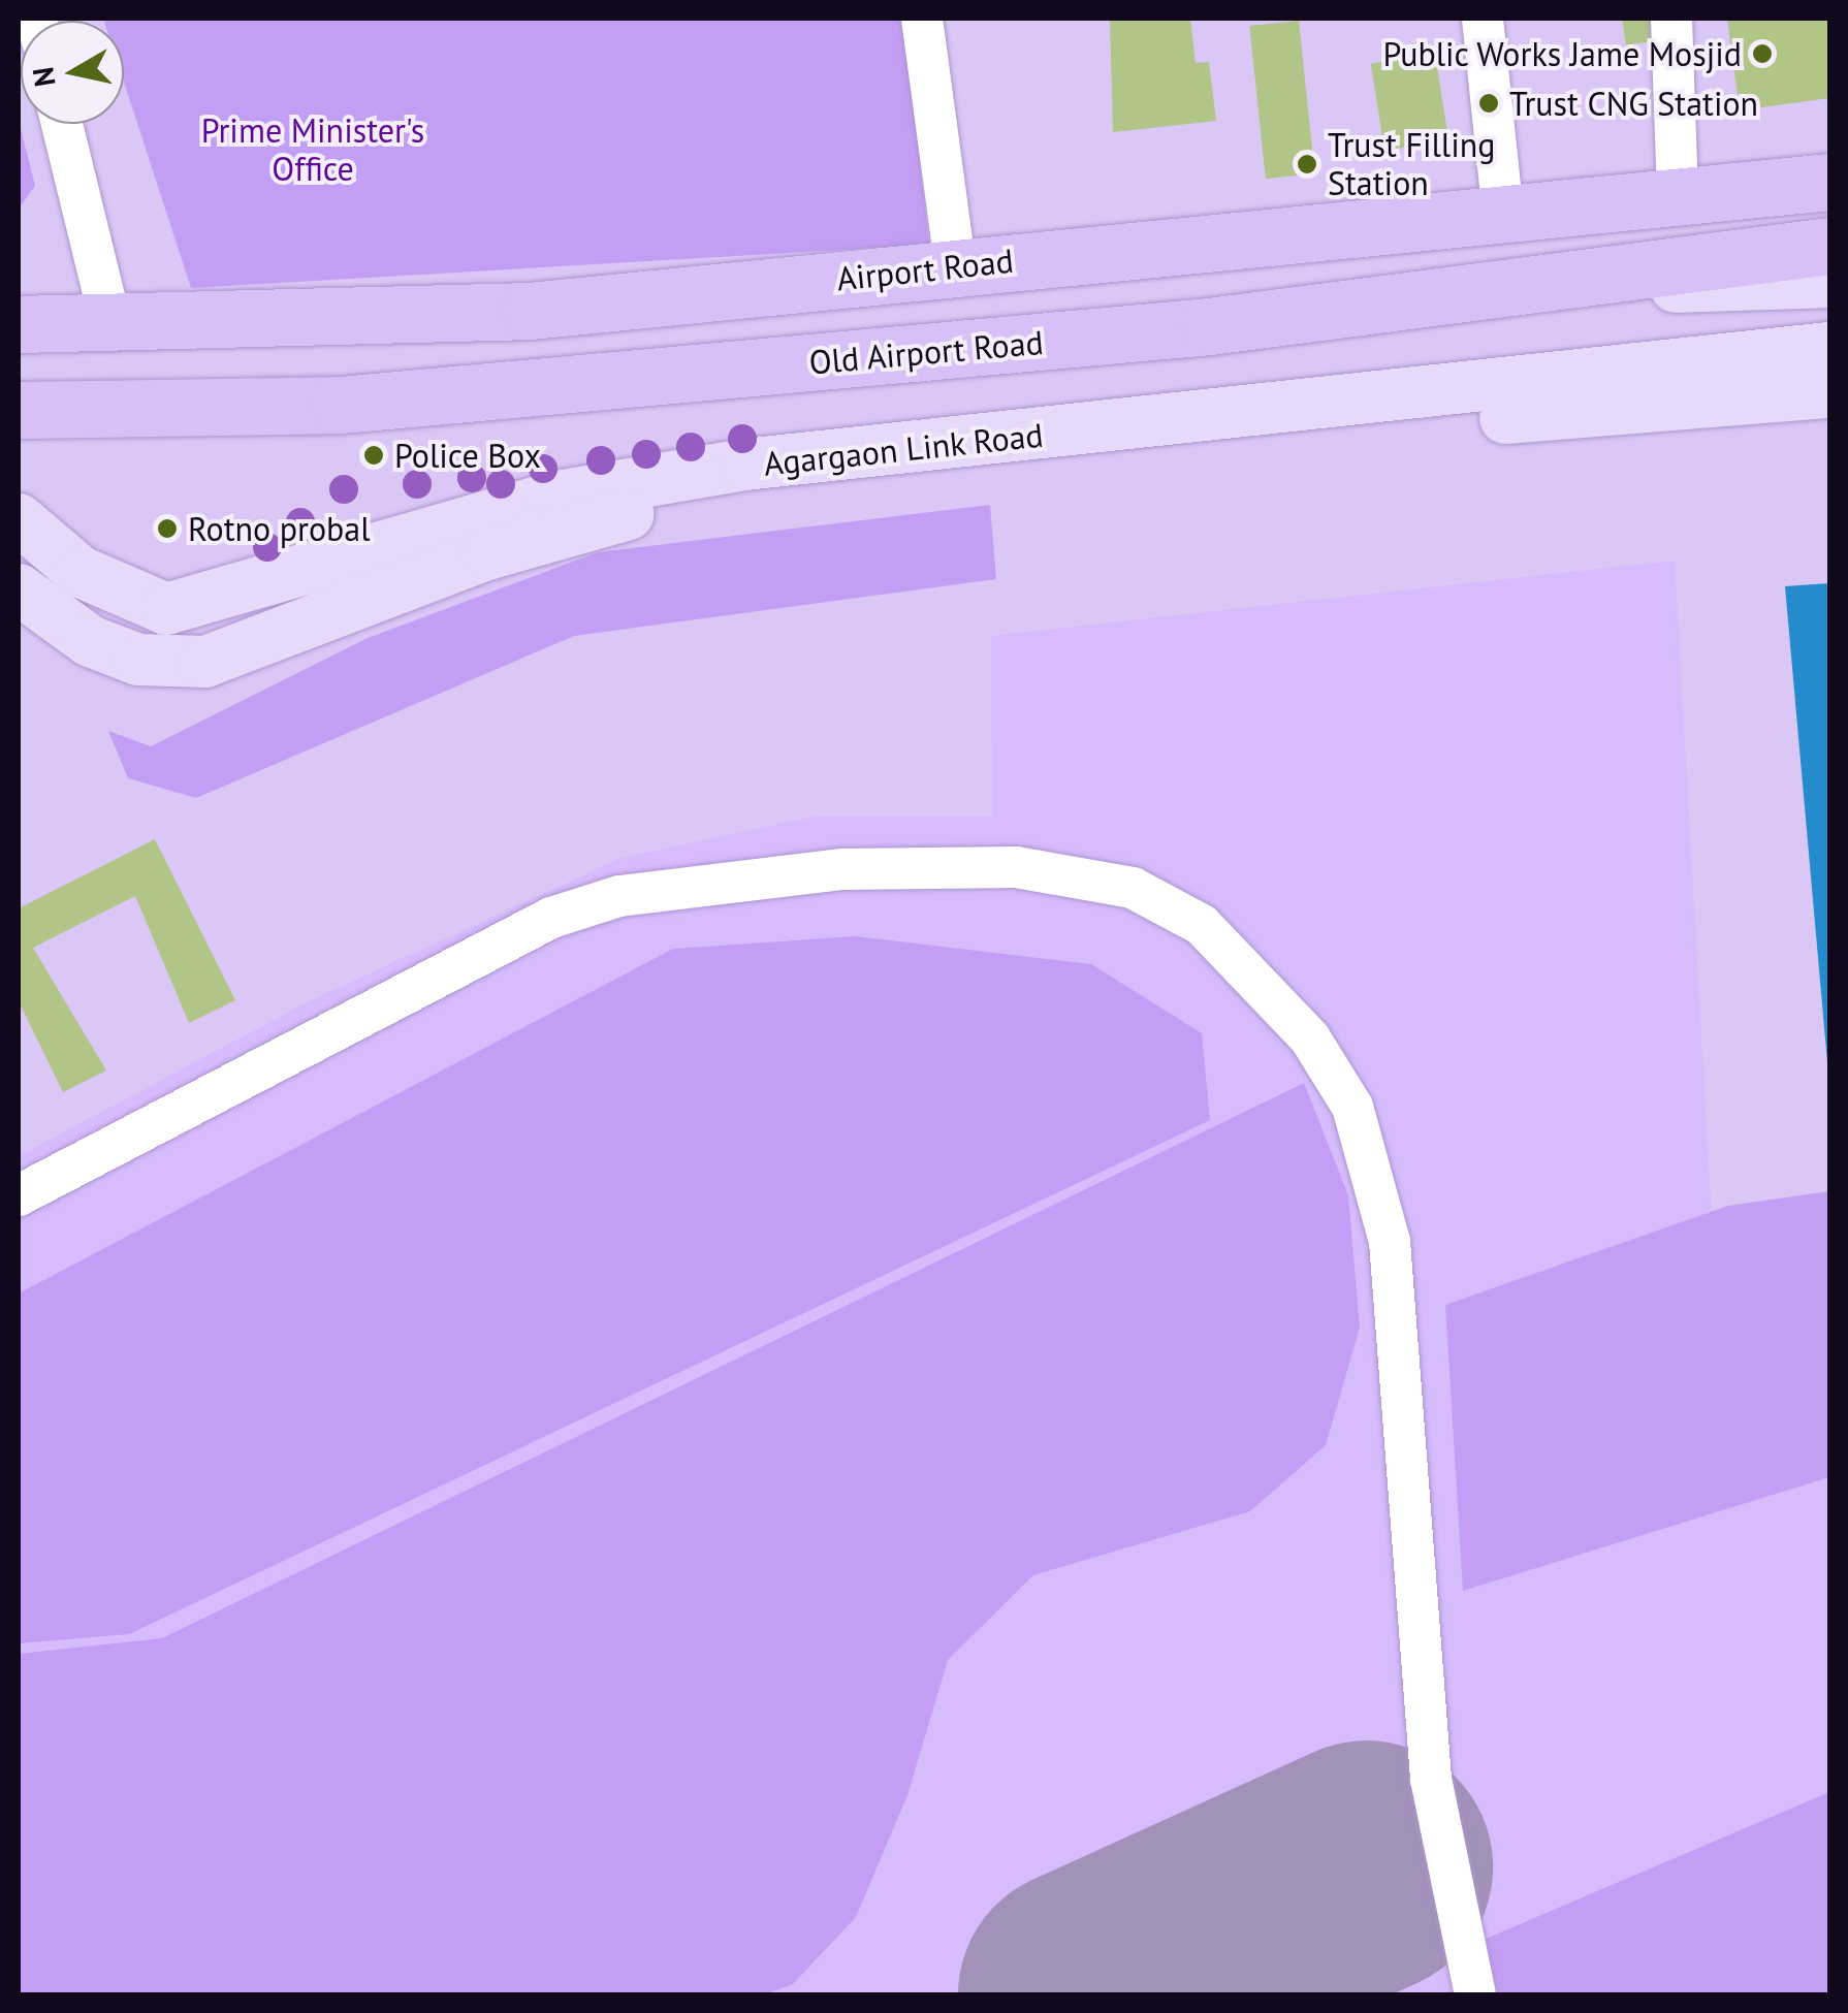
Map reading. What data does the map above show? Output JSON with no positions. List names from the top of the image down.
{
  "streets": {
    "highway": ["Airport Road", "Old Airport Road"],
    "main road": ["Agargaon Link Road"]
  },
  "parks": ["Prime Minister's Office"],
  "places": [
    "Public Works Jame Mosjid",
    "Trust CNG Station",
    "Trust Filling Station",
    "Police Box",
    "Rotno probal"
  ],
  "north": "left"
}
